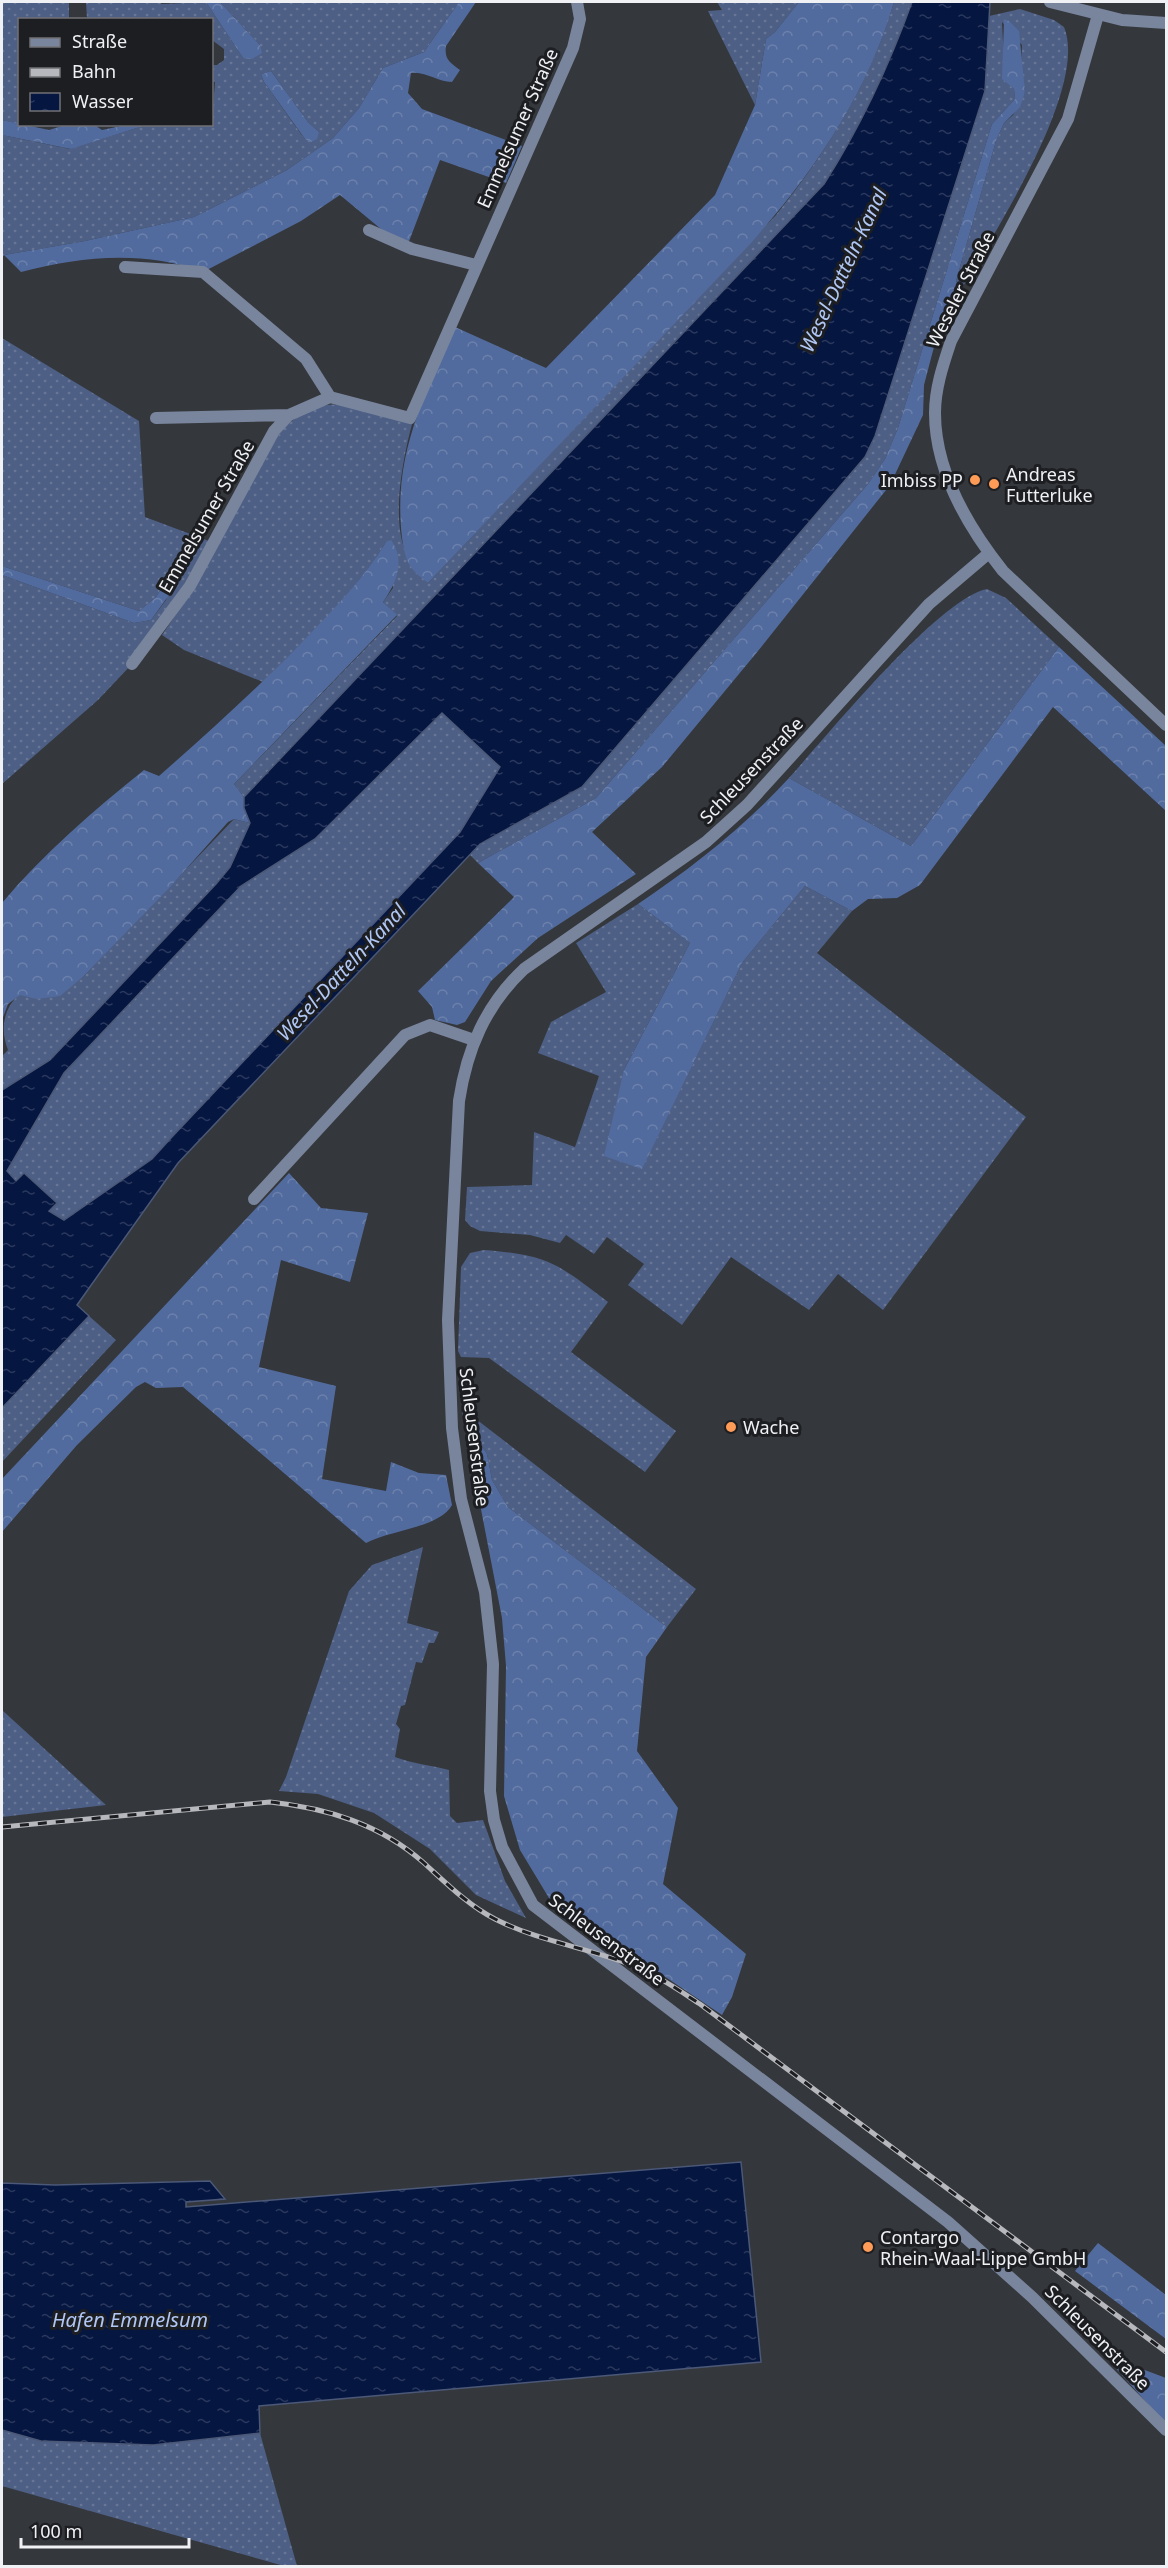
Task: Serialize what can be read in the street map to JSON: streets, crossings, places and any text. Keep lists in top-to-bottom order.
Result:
{
  "streets": {
    "street": ["Emmelsumer Straße", "Weseler Straße", "Schleusenstraße"]
  },
  "crossings": [
    ["Weseler Straße", "Schleusenstraße"]
  ],
  "water": ["Wesel-Datteln-Kanal", "Hafen Emmelsum"],
  "places": [
    "Imbiss PP",
    "Andreas Futterluke",
    "Wache",
    "Contargo Rhein-Waal-Lippe GmbH"
  ],
  "legend": ["Straße", "Bahn", "Wasser"],
  "scale_bar": "100 m"
}
